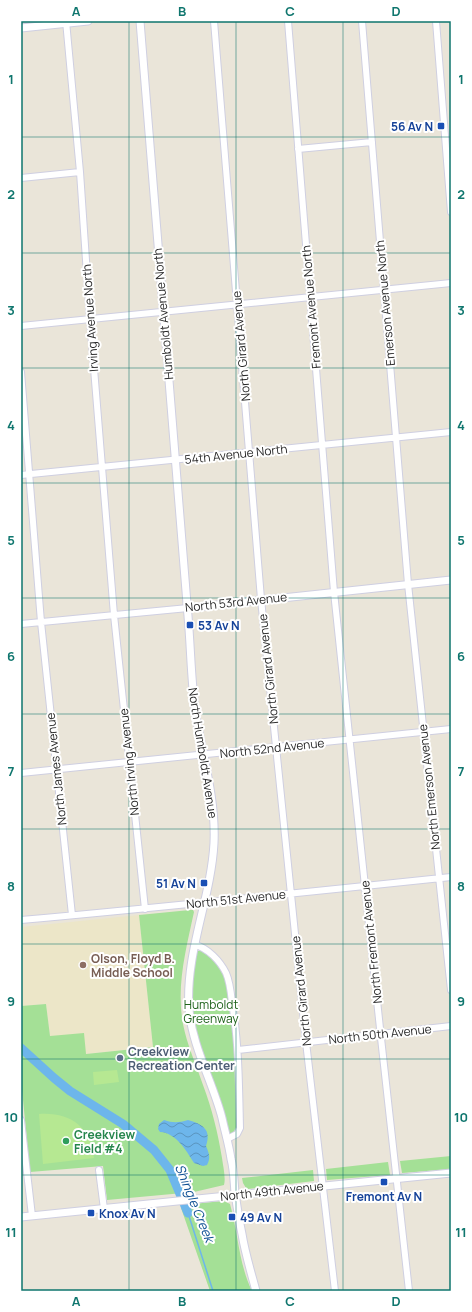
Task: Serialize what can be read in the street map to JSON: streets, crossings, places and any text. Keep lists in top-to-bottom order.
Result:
{
  "streets": {
    "street": [
      "Emerson Avenue North",
      "Fremont Avenue North",
      "Humboldt Avenue North",
      "Irving Avenue North",
      "North Girard Avenue",
      "54th Avenue North",
      "North 53rd Avenue",
      "North 52nd Avenue",
      "North Humboldt Avenue",
      "North Irving Avenue",
      "North James Avenue",
      "North Emerson Avenue",
      "North 51st Avenue",
      "North Fremont Avenue",
      "North 50th Avenue",
      "North 49th Avenue"
    ]
  },
  "crossings": [
    ["Emerson Avenue North", "54th Avenue North"],
    ["Emerson Avenue North", "North 53rd Avenue"],
    ["Emerson Avenue North", "North Emerson Avenue"],
    ["Fremont Avenue North", "54th Avenue North"],
    ["Fremont Avenue North", "North 53rd Avenue"],
    ["Fremont Avenue North", "North Fremont Avenue"],
    ["Humboldt Avenue North", "54th Avenue North"],
    ["Humboldt Avenue North", "North 53rd Avenue"],
    ["Humboldt Avenue North", "North Humboldt Avenue"],
    ["Irving Avenue North", "54th Avenue North"],
    ["Irving Avenue North", "North 53rd Avenue"],
    ["Irving Avenue North", "North Irving Avenue"],
    ["North Girard Avenue", "54th Avenue North"],
    ["North Girard Avenue", "North 53rd Avenue"],
    ["North Girard Avenue", "North 52nd Avenue"],
    ["North Girard Avenue", "North 51st Avenue"],
    ["North Girard Avenue", "North 50th Avenue"],
    ["North Girard Avenue", "North 49th Avenue"],
    ["54th Avenue North", "North James Avenue"],
    ["North 53rd Avenue", "North Humboldt Avenue"],
    ["North 53rd Avenue", "North Irving Avenue"],
    ["North 53rd Avenue", "North James Avenue"],
    ["North 53rd Avenue", "North Emerson Avenue"],
    ["North 53rd Avenue", "North Fremont Avenue"],
    ["North 52nd Avenue", "North Humboldt Avenue"],
    ["North 52nd Avenue", "North Irving Avenue"],
    ["North 52nd Avenue", "North James Avenue"],
    ["North 52nd Avenue", "North Emerson Avenue"],
    ["North 52nd Avenue", "North Fremont Avenue"],
    ["North Humboldt Avenue", "North 51st Avenue"],
    ["North Humboldt Avenue", "North 49th Avenue"],
    ["North Irving Avenue", "North 51st Avenue"],
    ["North James Avenue", "North 51st Avenue"],
    ["North Emerson Avenue", "North 51st Avenue"],
    ["North 51st Avenue", "North Fremont Avenue"],
    ["North Fremont Avenue", "North 50th Avenue"],
    ["North Fremont Avenue", "North 49th Avenue"]
  ],
  "water": ["Shingle Creek"],
  "parks": ["Humboldt Greenway"],
  "places": {
    "transit": [
      "56 Av N",
      "53 Av N",
      "51 Av N",
      "Fremont Av N",
      "Knox Av N",
      "49 Av N"
    ],
    "other": ["Olson, Floyd B. Middle School", "Creekview Recreation Center", "Creekview Field #4"]
  },
  "grid": {
    "columns": [
      "A",
      "B",
      "C",
      "D"
    ],
    "rows": [
      "1",
      "2",
      "3",
      "4",
      "5",
      "6",
      "7",
      "8",
      "9",
      "10",
      "11"
    ]
  }
}
